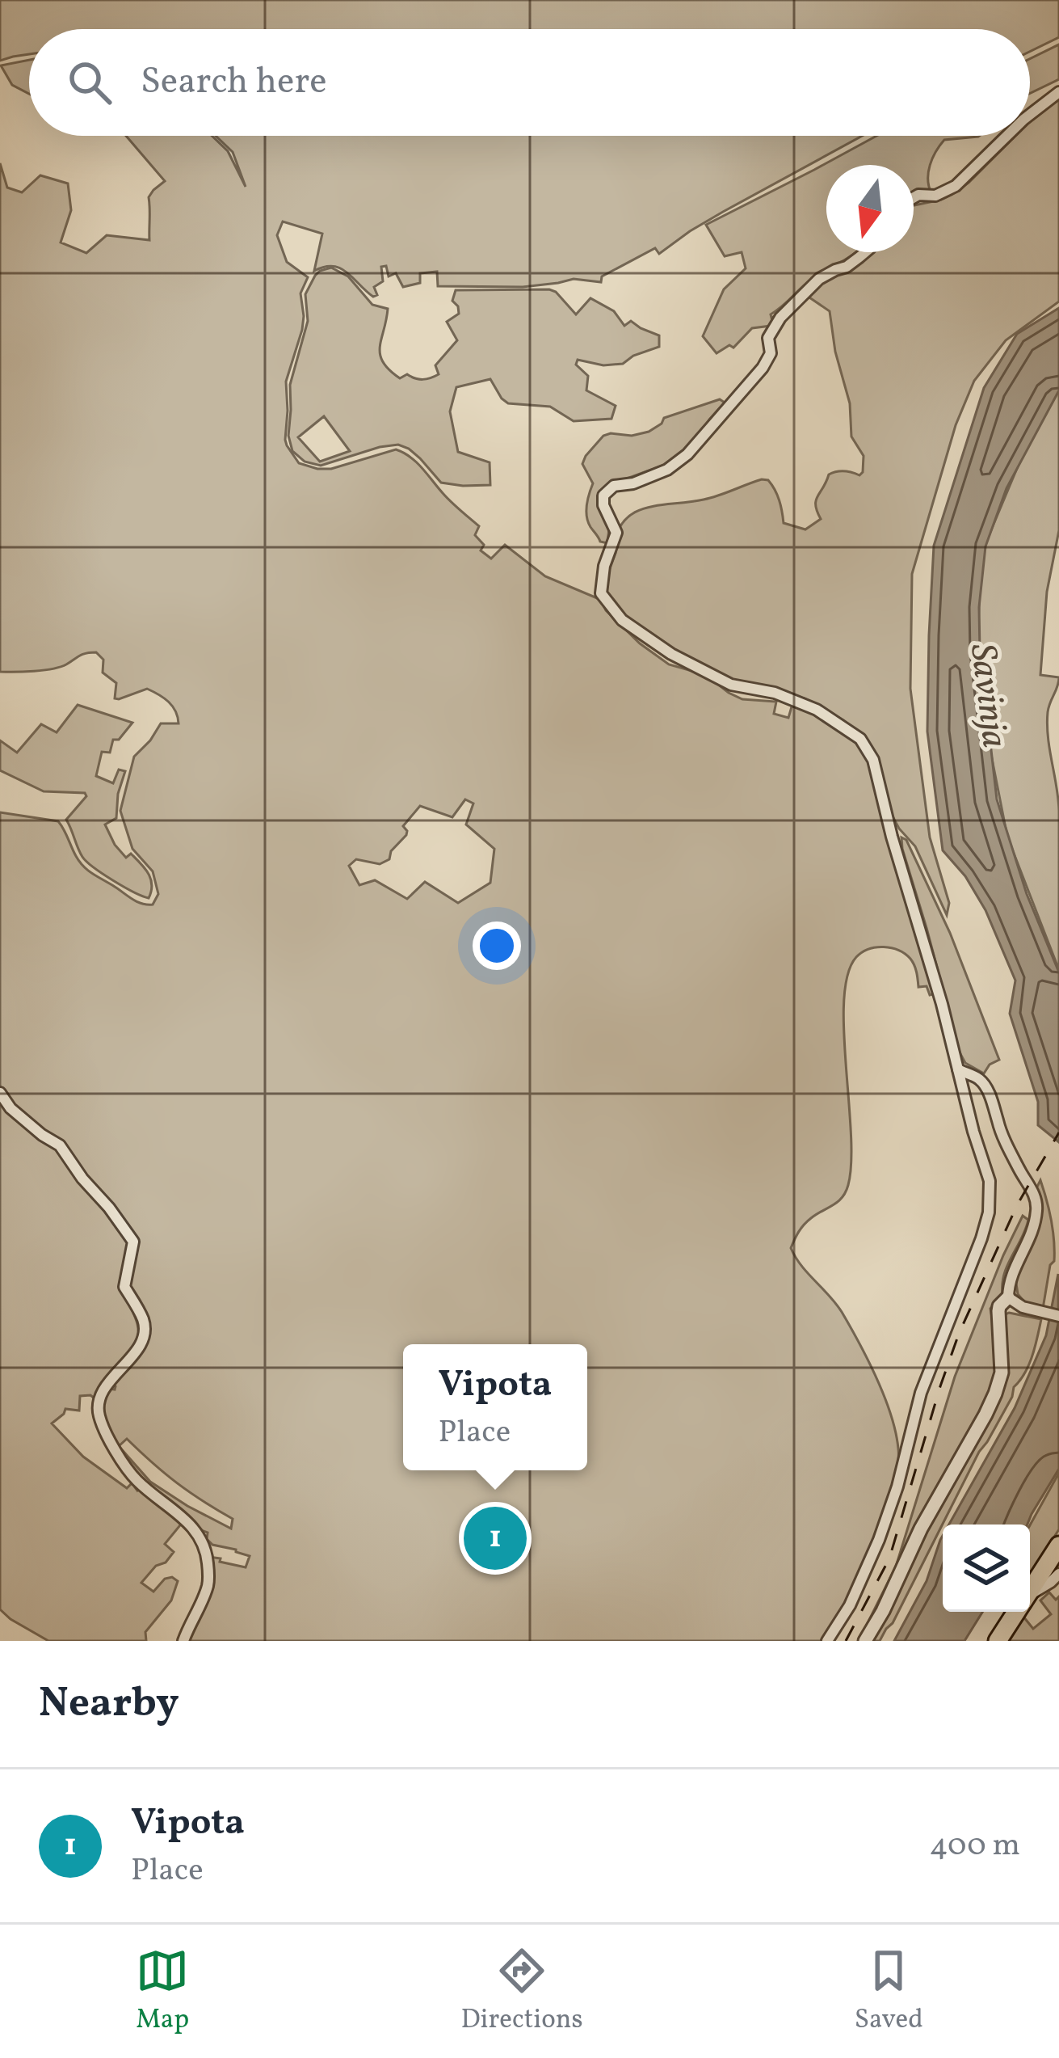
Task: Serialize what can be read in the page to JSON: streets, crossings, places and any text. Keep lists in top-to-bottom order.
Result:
{
  "water": ["Savinja"],
  "north": "bottom",
  "page": {
    "search": "Search here",
    "popup": ["Vipota", "Place"],
    "pins": "1",
    "heading": "Nearby",
    "list": [
      {
        "mark": "1",
        "name": "Vipota",
        "note": "Place",
        "value": "400 m"
      }
    ],
    "nav": ["Map", "Directions", "Saved"]
  }
}
